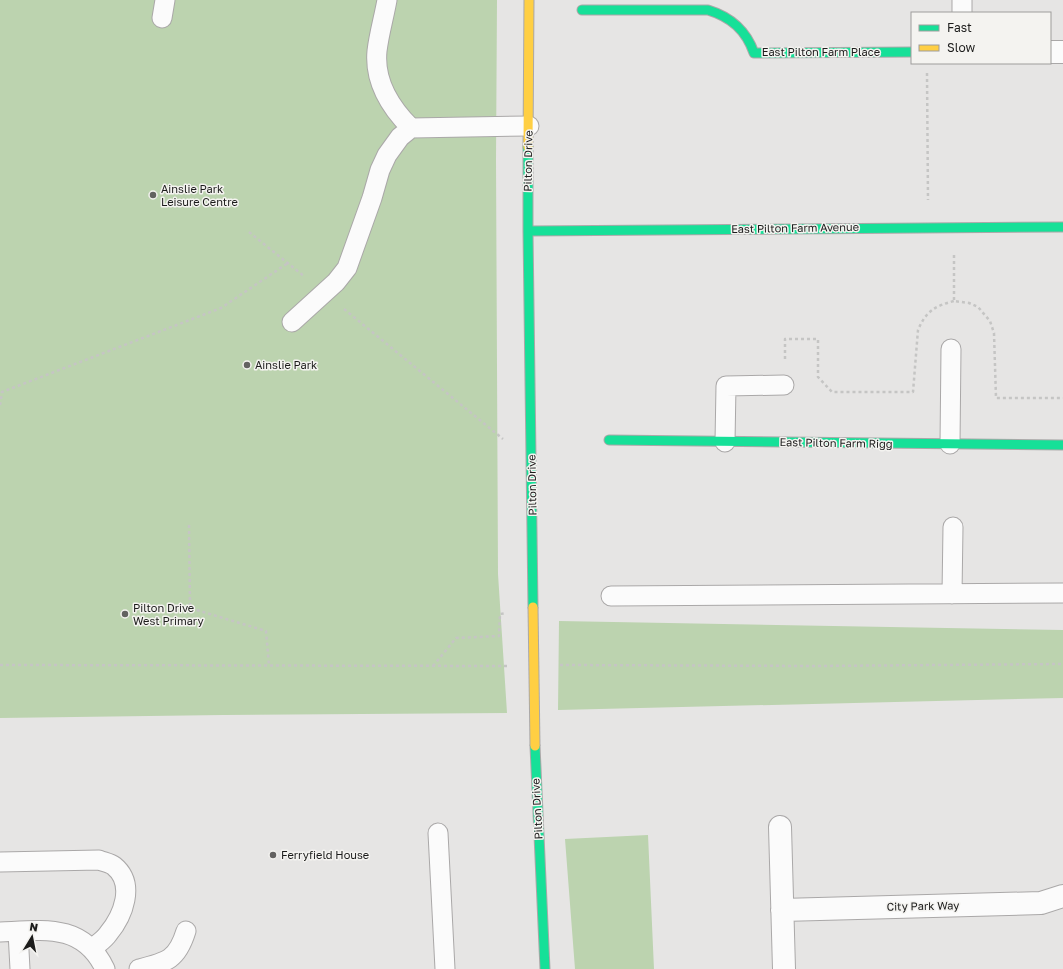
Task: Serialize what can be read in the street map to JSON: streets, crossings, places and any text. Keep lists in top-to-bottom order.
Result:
{
  "streets": {
    "street": [
      "East Pilton Farm Place",
      "Pilton Drive",
      "East Pilton Farm Avenue",
      "East Pilton Farm Rigg",
      "City Park Way"
    ]
  },
  "crossings": [
    ["Pilton Drive", "East Pilton Farm Avenue"]
  ],
  "places": [
    "Ainslie Park Leisure Centre",
    "Ainslie Park",
    "Pilton Drive West Primary",
    "Ferryfield House"
  ],
  "legend": ["Fast", "Slow"],
  "north": "top"
}
